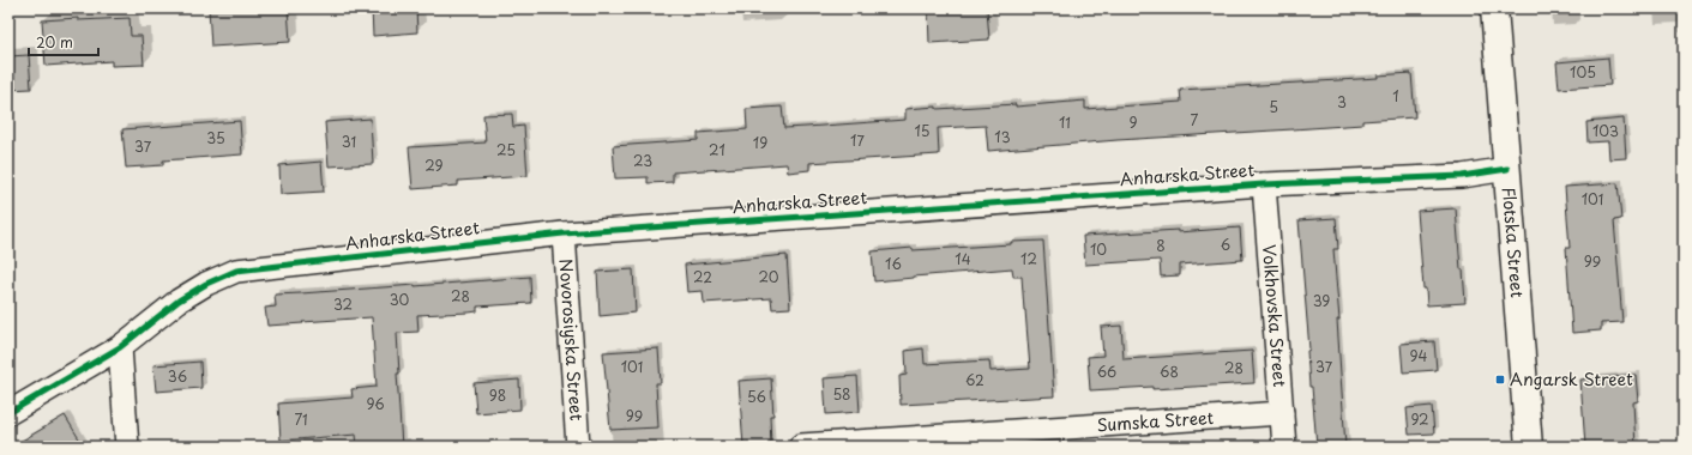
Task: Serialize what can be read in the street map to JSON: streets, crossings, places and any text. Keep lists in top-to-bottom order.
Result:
{
  "streets": {
    "street": [
      "Anharska Street",
      "Flotska Street",
      "Volkhovska Street",
      "Novorosiyska Street",
      "Sumska Street"
    ]
  },
  "crossings": [
    ["Anharska Street", "Flotska Street"],
    ["Anharska Street", "Volkhovska Street"],
    ["Anharska Street", "Novorosiyska Street"],
    ["Volkhovska Street", "Sumska Street"]
  ],
  "places": {
    "transit": ["Angarsk Street"]
  },
  "house_numbers": [
    "105",
    "1",
    "3",
    "5",
    "7",
    "11",
    "9",
    "15",
    "103",
    "13",
    "35",
    "17",
    "31",
    "19",
    "37",
    "25",
    "21",
    "23",
    "29",
    "101",
    "6",
    "8",
    "10",
    "14",
    "12",
    "99",
    "16",
    "22",
    "20",
    "28",
    "30",
    "39",
    "32",
    "94",
    "101",
    "37",
    "28",
    "66",
    "68",
    "36",
    "62",
    "58",
    "98",
    "56",
    "96",
    "99",
    "71",
    "92"
  ],
  "scale_bar": "20 m"
}
